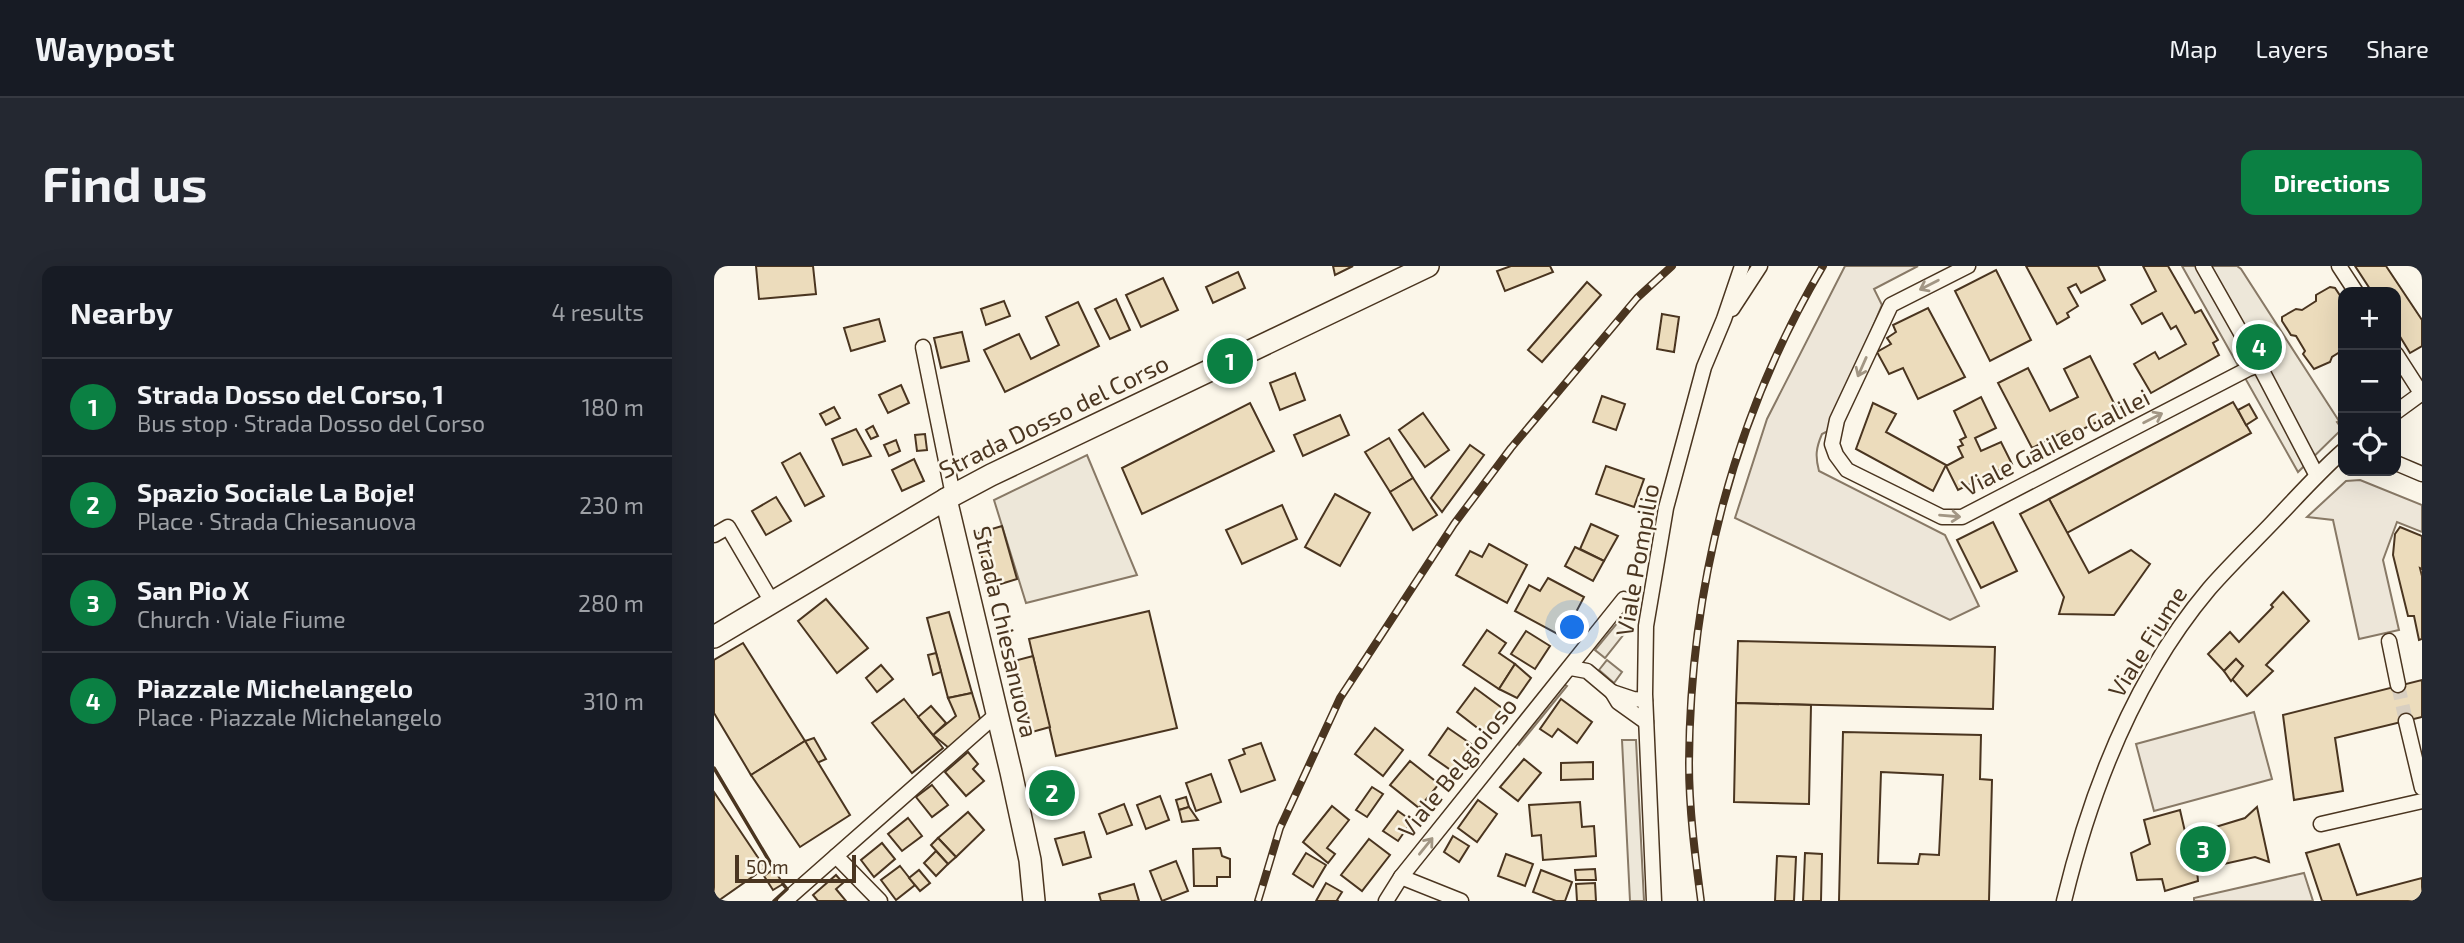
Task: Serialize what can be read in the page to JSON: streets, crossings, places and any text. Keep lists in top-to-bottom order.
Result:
{
  "streets": {
    "main road": ["Strada Dosso del Corso", "Strada Chiesanuova"],
    "street": [
      "Viale Galileo Galilei",
      "Viale Pompilio",
      "Viale Fiume",
      "Viale Belgioioso"
    ]
  },
  "crossings": [
    ["Strada Dosso del Corso", "Strada Chiesanuova"]
  ],
  "one_way": ["Viale Belgioioso"],
  "scale_bar": "50 m",
  "page": {
    "header": "Waypost",
    "nav": ["Map", "Layers", "Share"],
    "buttons": "Directions",
    "title": "Find us",
    "heading": ["Nearby", "4 results"],
    "map_buttons": ["+", "−"],
    "pins": [
      "4",
      "1",
      "2",
      "3"
    ],
    "list": [
      {
        "mark": "1",
        "name": "Strada Dosso del Corso, 1",
        "note": "Bus stop · Strada Dosso del Corso",
        "value": "180 m"
      },
      {
        "mark": "2",
        "name": "Spazio Sociale La Boje!",
        "note": "Place · Strada Chiesanuova",
        "value": "230 m"
      },
      {
        "mark": "3",
        "name": "San Pio X",
        "note": "Church · Viale Fiume",
        "value": "280 m"
      },
      {
        "mark": "4",
        "name": "Piazzale Michelangelo",
        "note": "Place · Piazzale Michelangelo",
        "value": "310 m"
      }
    ],
    "scale": "50 m"
  }
}
